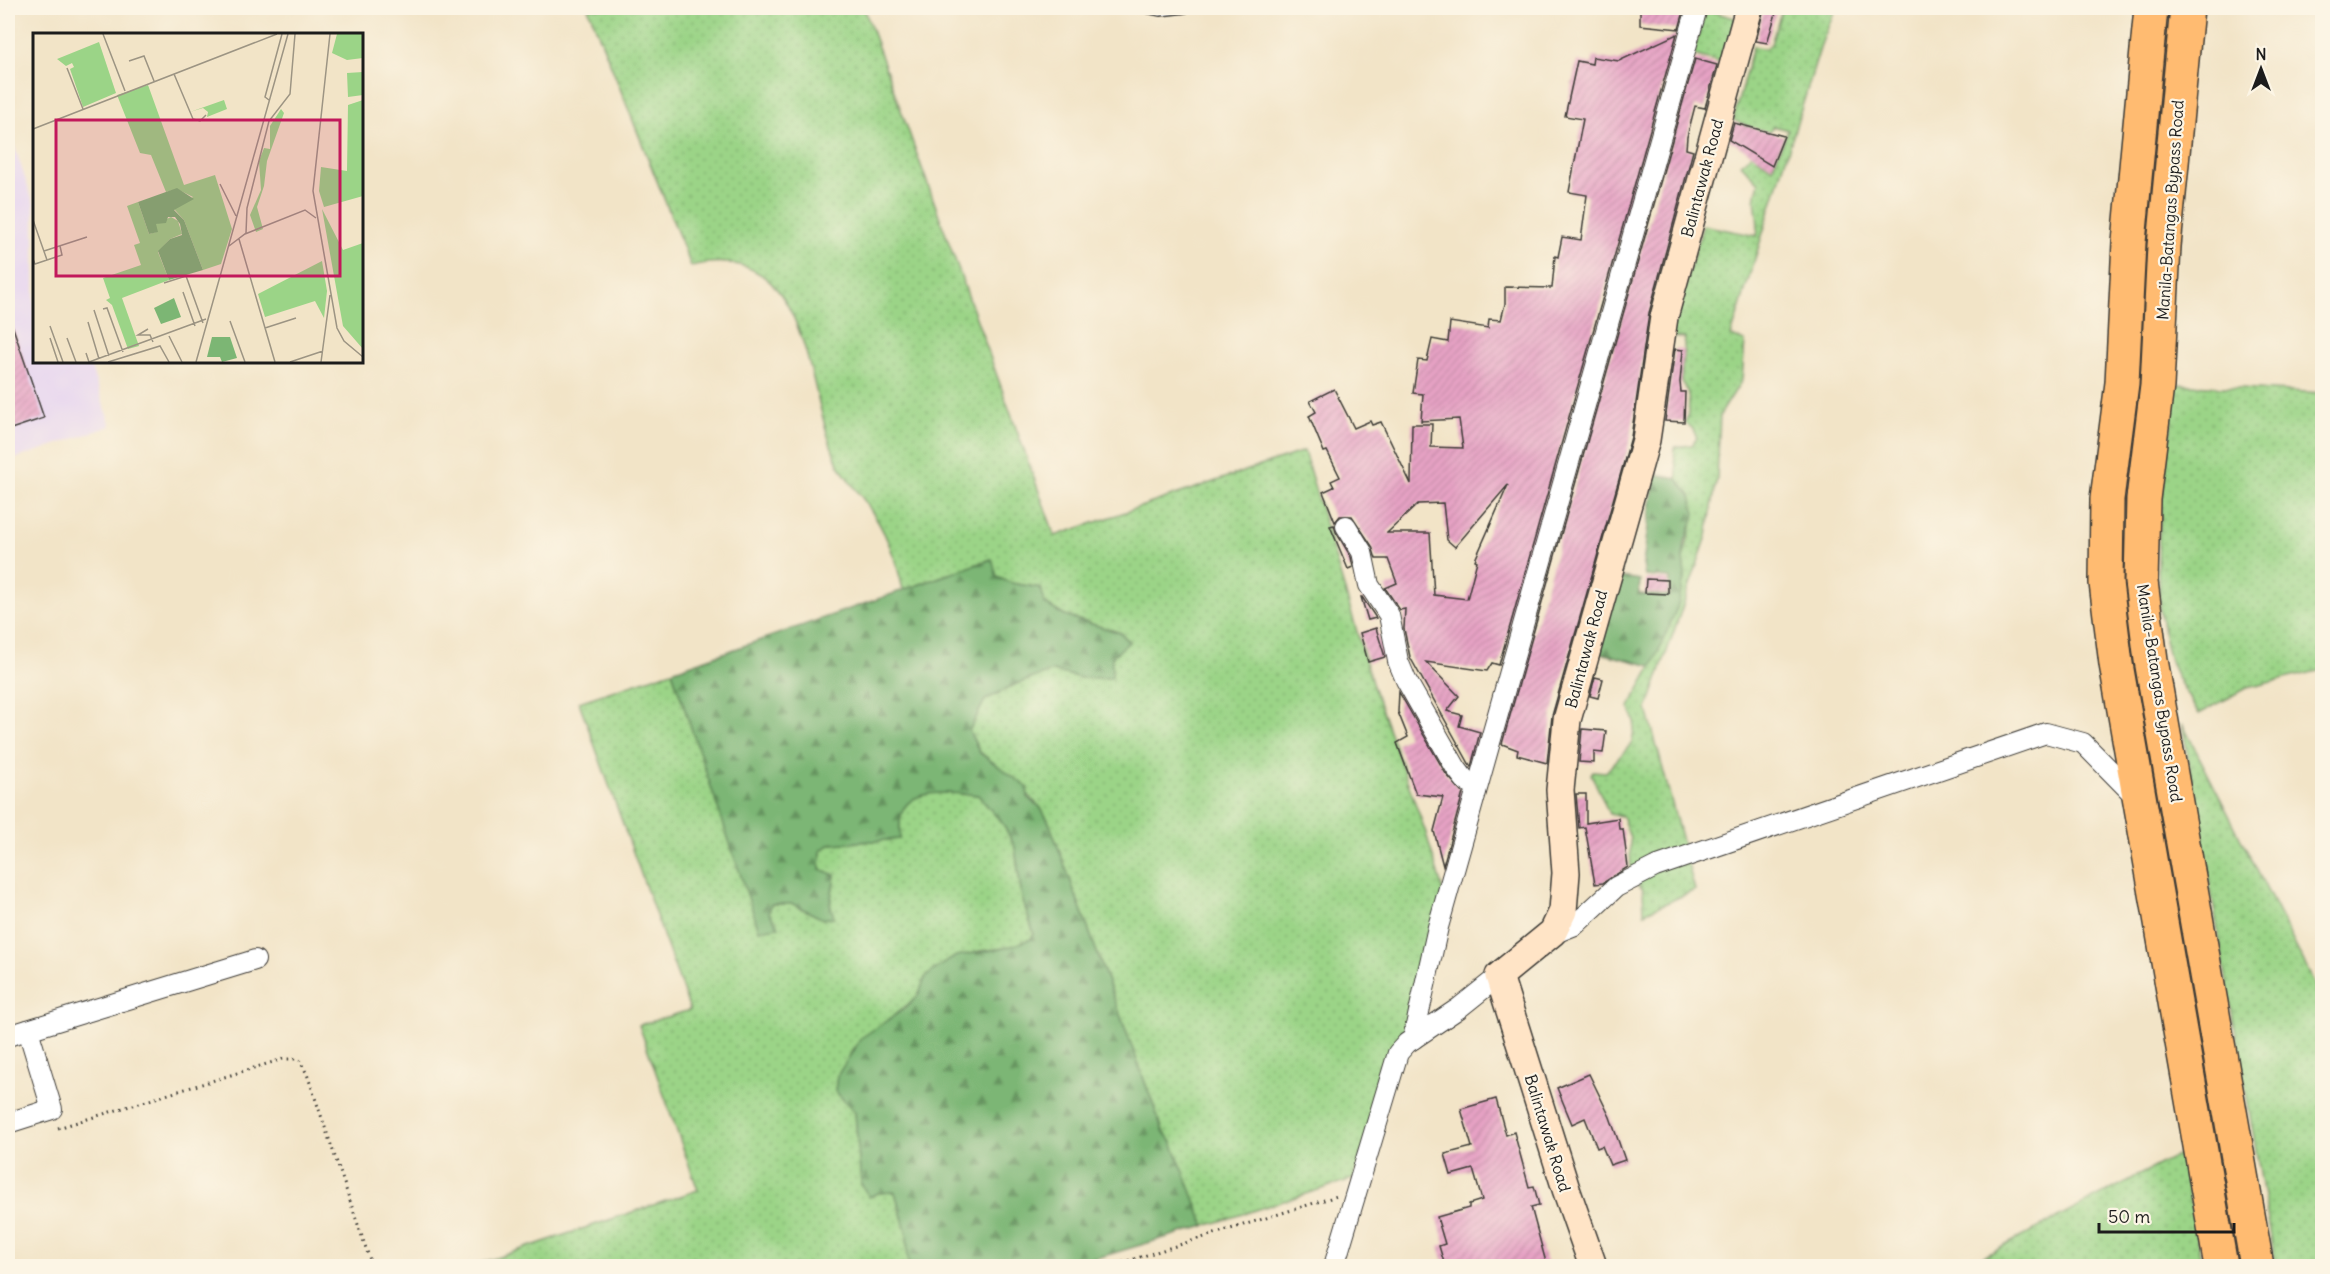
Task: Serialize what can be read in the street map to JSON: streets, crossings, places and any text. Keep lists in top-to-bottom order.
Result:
{
  "streets": {
    "highway": ["Manila-Batangas Bypass Road"],
    "street": ["Balintawak Road"]
  },
  "scale_bar": "50 m",
  "north": "top"
}
